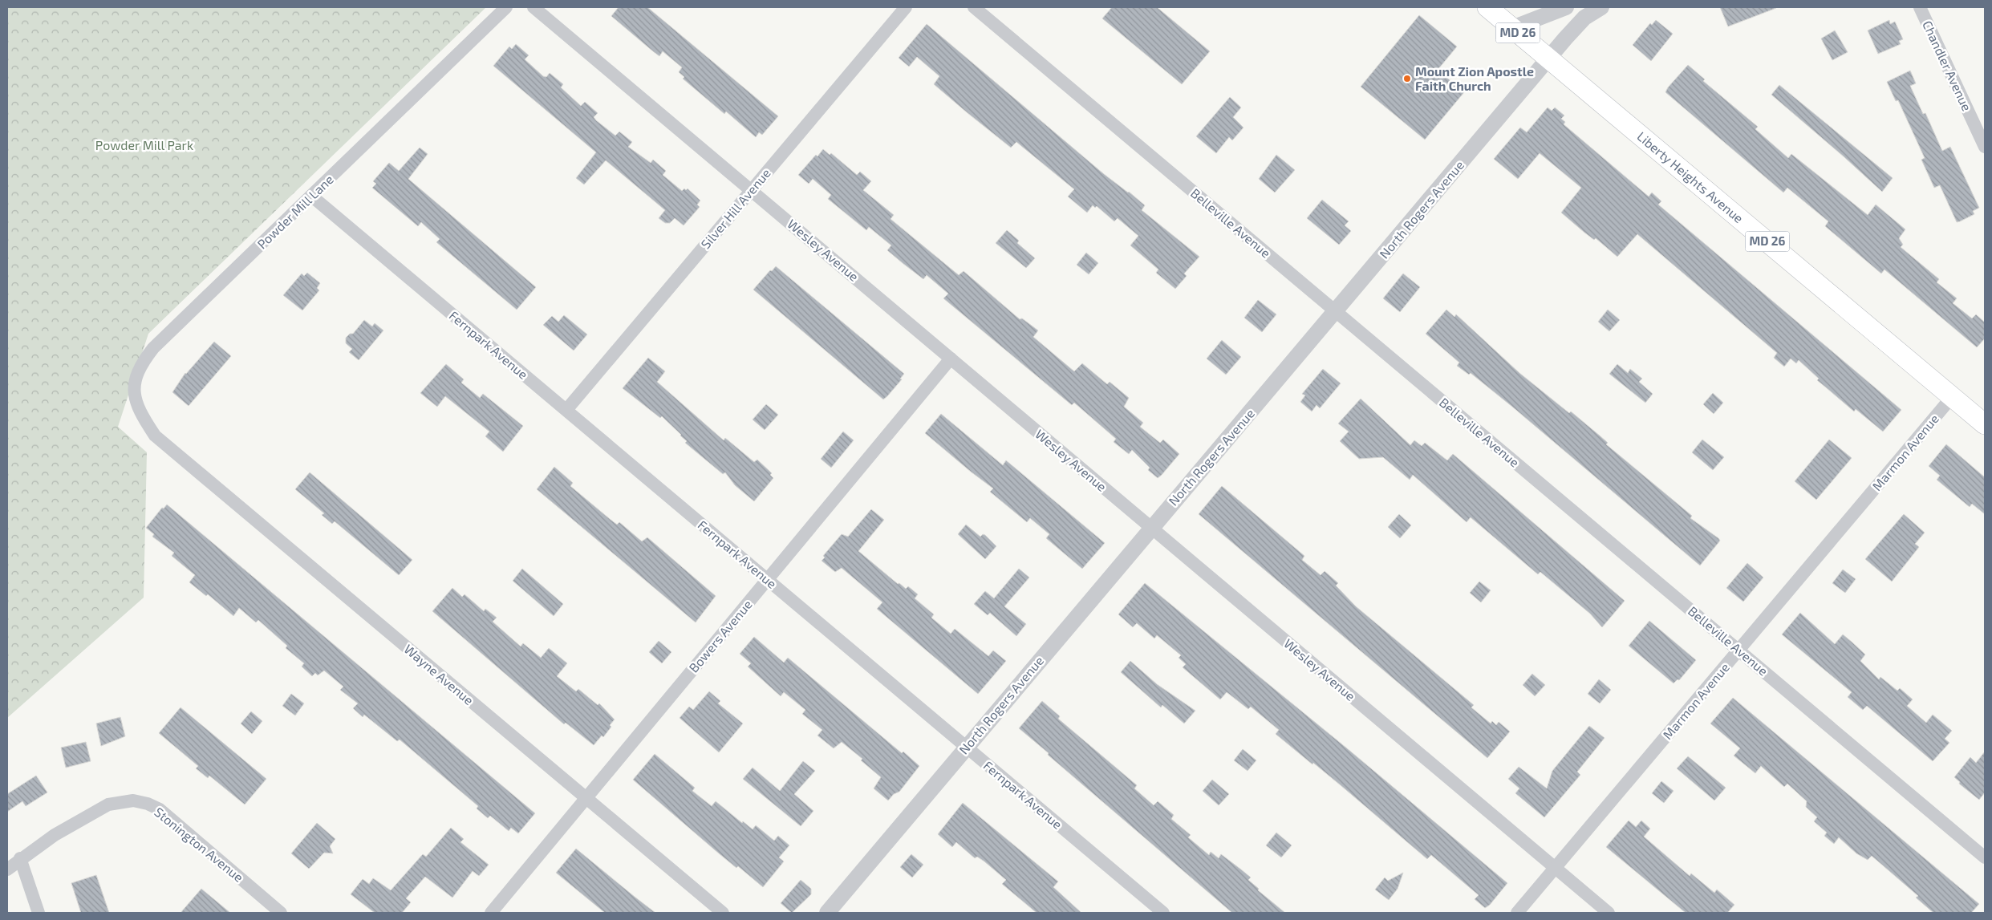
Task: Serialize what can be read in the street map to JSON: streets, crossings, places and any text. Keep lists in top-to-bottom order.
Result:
{
  "streets": {
    "main road": ["MD 26", "Liberty Heights Avenue"],
    "street": [
      "Chandler Avenue",
      "Silver Hill Avenue",
      "North Rogers Avenue",
      "Powder Mill Lane",
      "Belleville Avenue",
      "Wesley Avenue",
      "Fernpark Avenue",
      "Marmon Avenue",
      "Bowers Avenue",
      "Wayne Avenue",
      "Stonington Avenue"
    ]
  },
  "crossings": [
    ["Liberty Heights Avenue", "North Rogers Avenue"],
    ["Liberty Heights Avenue", "Marmon Avenue"],
    ["Silver Hill Avenue", "Wesley Avenue"],
    ["Silver Hill Avenue", "Fernpark Avenue"],
    ["North Rogers Avenue", "Belleville Avenue"],
    ["North Rogers Avenue", "Wesley Avenue"],
    ["North Rogers Avenue", "Fernpark Avenue"],
    ["Powder Mill Lane", "Fernpark Avenue"],
    ["Powder Mill Lane", "Wayne Avenue"],
    ["Belleville Avenue", "Marmon Avenue"],
    ["Wesley Avenue", "Marmon Avenue"],
    ["Wesley Avenue", "Bowers Avenue"],
    ["Fernpark Avenue", "Bowers Avenue"],
    ["Bowers Avenue", "Wayne Avenue"]
  ],
  "parks": ["Powder Mill Park"],
  "places": ["Mount Zion Apostle Faith Church"]
}
